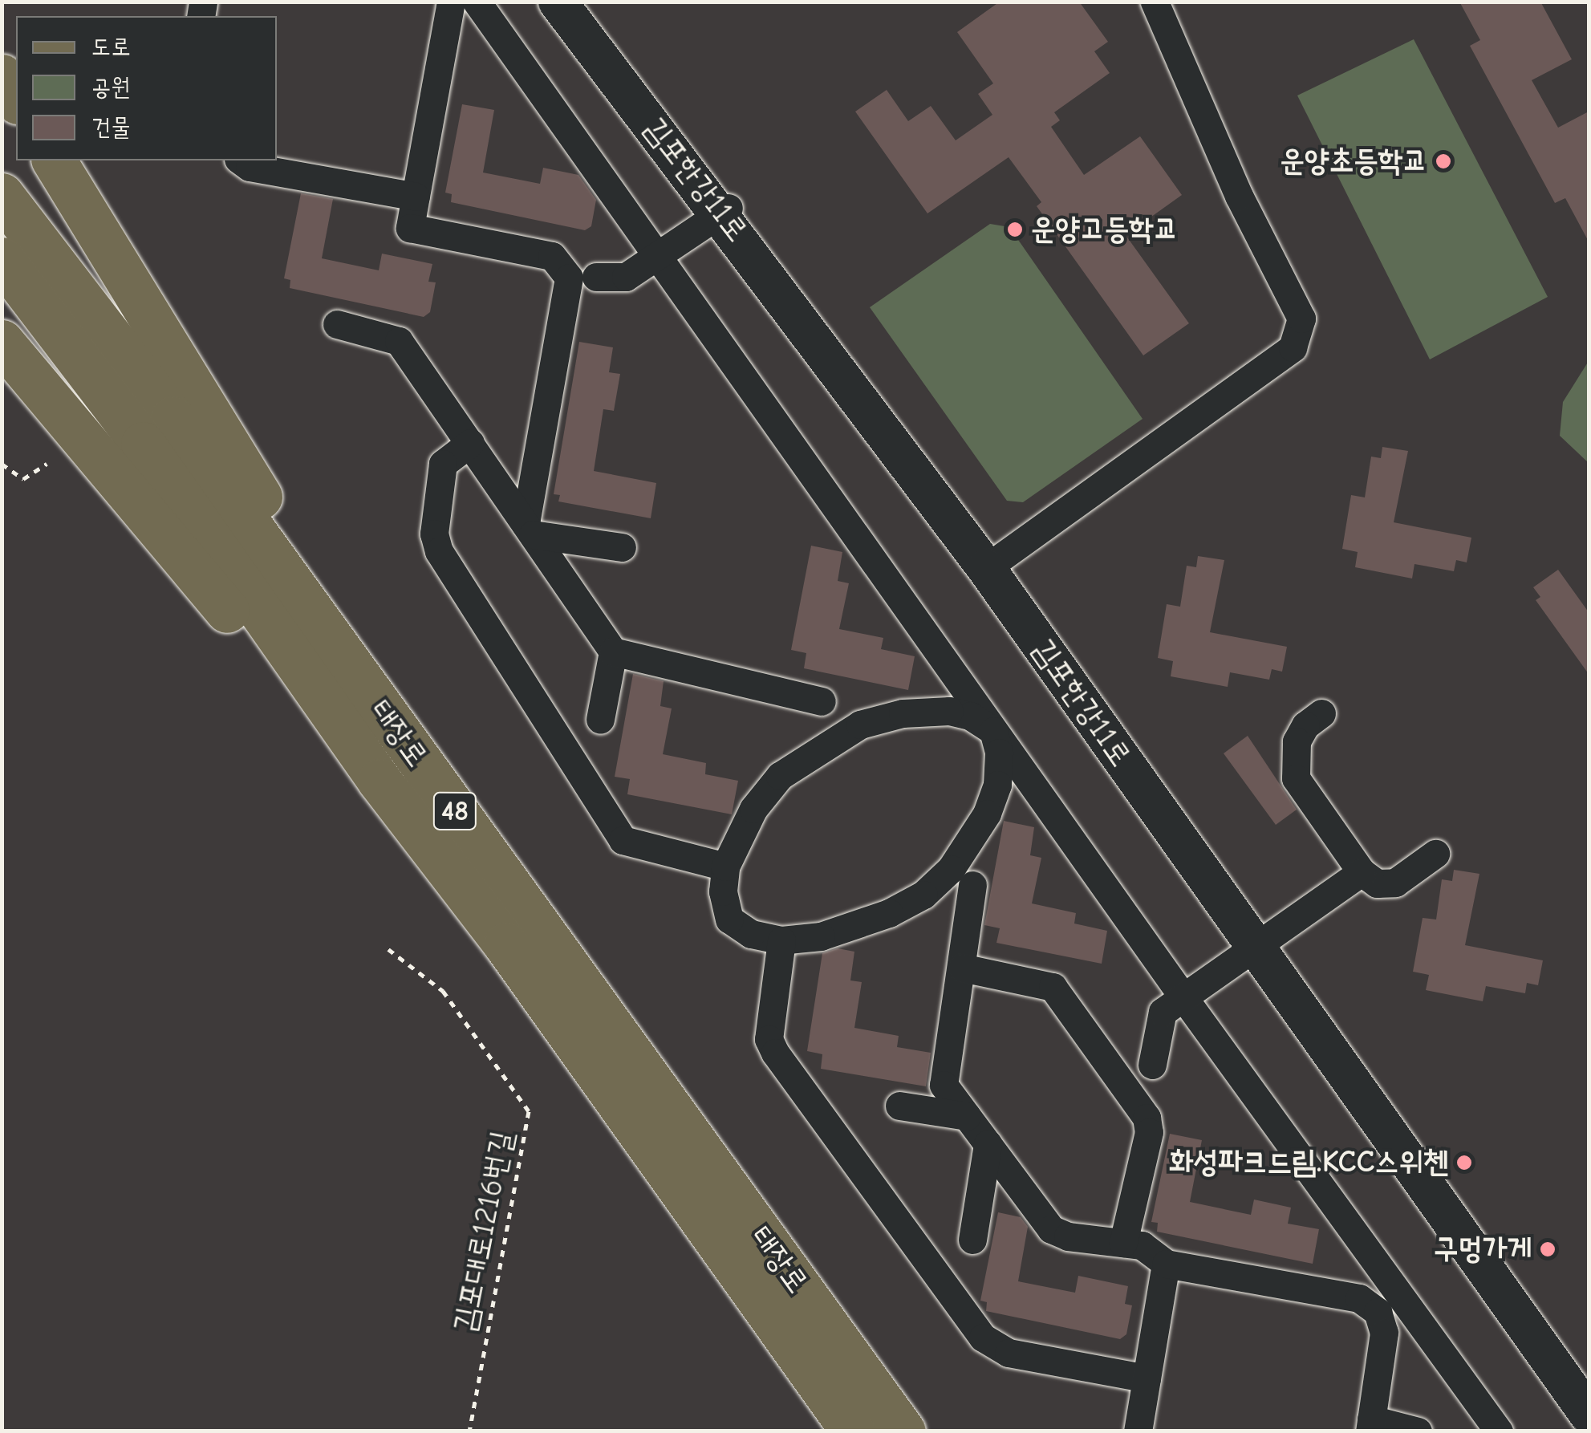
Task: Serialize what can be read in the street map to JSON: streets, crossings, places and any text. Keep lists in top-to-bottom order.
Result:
{
  "streets": {
    "main road": ["태장로", "48"],
    "street": ["김포한강11로"],
    "path": ["김포대로1216번길"]
  },
  "places": [
    "운양초등학교",
    "운양고등학교",
    "화성파크드림.KCC스위첸",
    "구멍가게"
  ],
  "legend": ["도로", "공원", "건물"]
}
